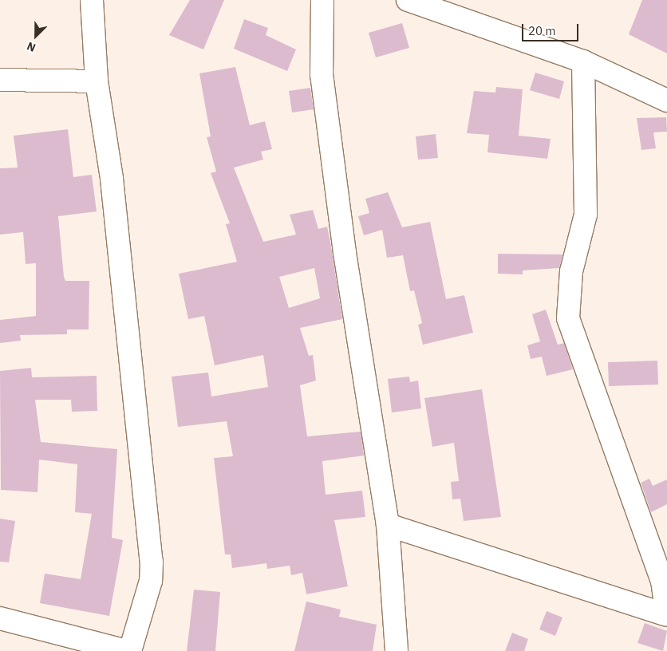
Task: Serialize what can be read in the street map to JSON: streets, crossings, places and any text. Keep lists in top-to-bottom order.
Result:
{
  "scale_bar": "20 m",
  "north": "bottom left"
}
